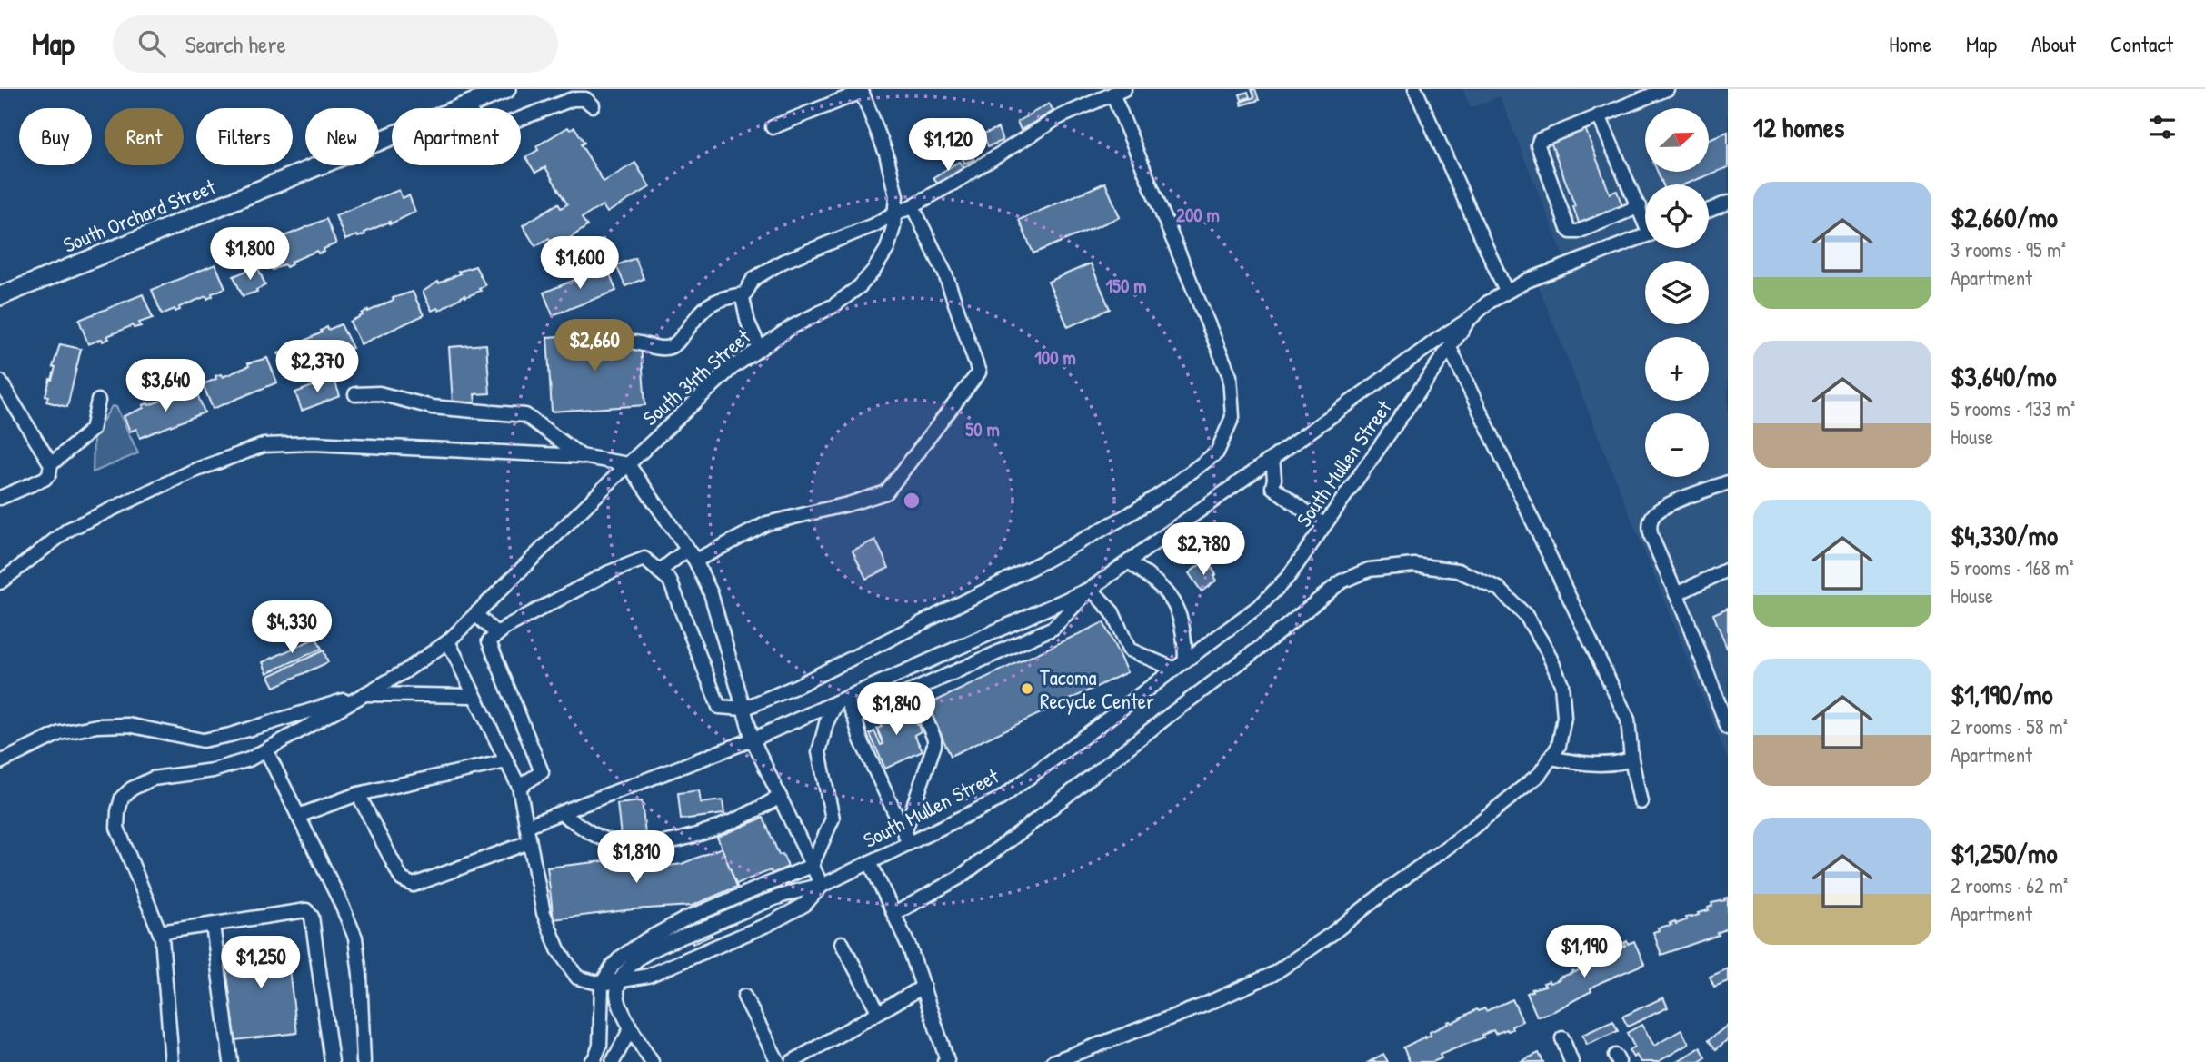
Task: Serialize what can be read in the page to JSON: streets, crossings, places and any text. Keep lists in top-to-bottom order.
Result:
{
  "streets": {
    "main road": ["South Orchard Street"],
    "street": ["South 34th Street", "South Mullen Street"]
  },
  "places": ["Tacoma Recycle Center"],
  "north": "right",
  "page": {
    "header": "Map",
    "search": "Search here",
    "nav": [
      "Home",
      "Map",
      "About",
      "Contact"
    ],
    "heading": "12 homes",
    "map_buttons": ["+", "−"],
    "chip": [
      "Buy",
      "Rent",
      "Filters",
      "New",
      "Apartment"
    ],
    "price": [
      "$1,120",
      "$1,800",
      "$1,600",
      "$2,660",
      "$2,370",
      "$3,640",
      "$2,780",
      "$4,330",
      "$1,840",
      "$1,810",
      "$1,190",
      "$1,250"
    ],
    "list": [
      {
        "name": "$2,660/mo",
        "note": "3 rooms · 95 m² · Apartment"
      },
      {
        "name": "$3,640/mo",
        "note": "5 rooms · 133 m² · House"
      },
      {
        "name": "$4,330/mo",
        "note": "5 rooms · 168 m² · House"
      },
      {
        "name": "$1,190/mo",
        "note": "2 rooms · 58 m² · Apartment"
      },
      {
        "name": "$1,250/mo",
        "note": "2 rooms · 62 m² · Apartment"
      }
    ]
  },
  "rings": [
    "200 m",
    "150 m",
    "100 m",
    "50 m"
  ]
}
